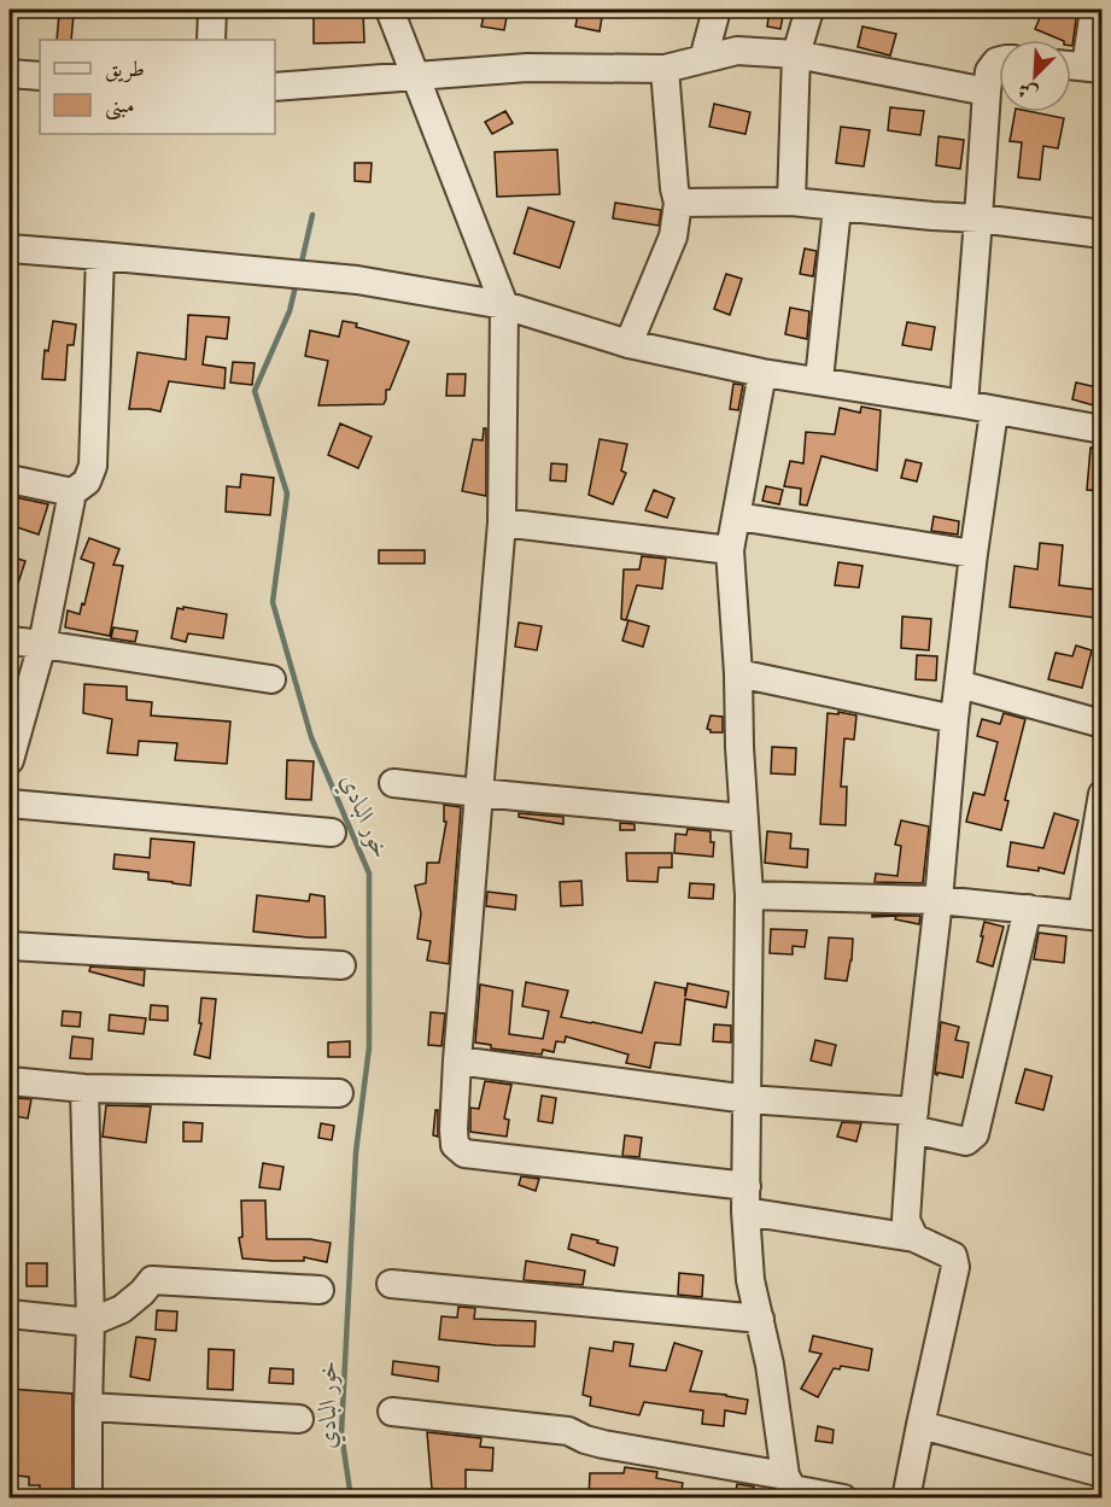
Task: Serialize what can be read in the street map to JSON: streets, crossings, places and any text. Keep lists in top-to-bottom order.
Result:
{
  "water": ["خور البادي"],
  "legend": ["طريق", "مبنى"],
  "north": "bottom left"
}
